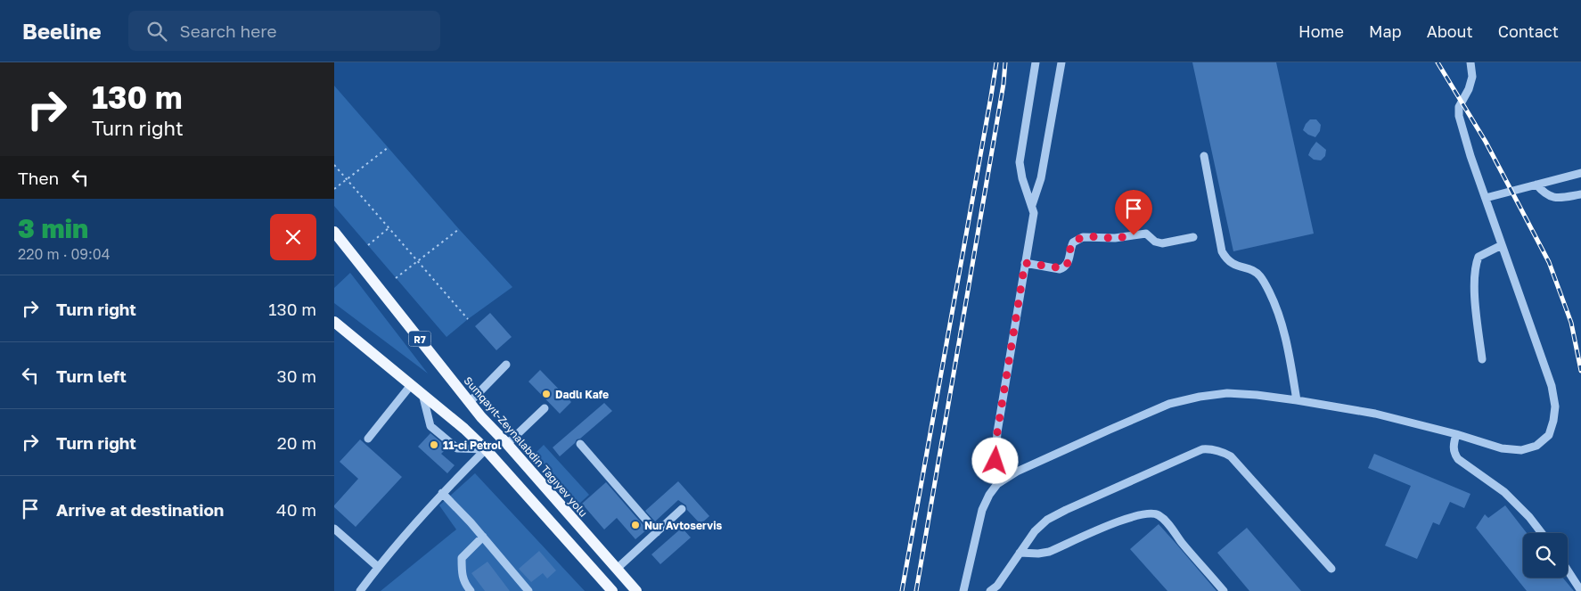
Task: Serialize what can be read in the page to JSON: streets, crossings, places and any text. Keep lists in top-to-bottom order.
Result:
{
  "streets": {
    "main road": ["R7", "Sumqayıt-Zeynalabdin Tağıyev yolu"]
  },
  "places": ["Dadlı Kafe", "11-ci Petrol", "Nur Avtoservis"],
  "page": {
    "header": "Beeline",
    "search": "Search here",
    "nav": [
      "Home",
      "Map",
      "About",
      "Contact"
    ],
    "turn": ["130 m", "Turn right"],
    "then": "Then",
    "heading": ["3 min", "220 m · 09:04"],
    "list": [
      {
        "name": "Turn right",
        "value": "130 m"
      },
      {
        "name": "Turn left",
        "value": "30 m"
      },
      {
        "name": "Turn right",
        "value": "20 m"
      },
      {
        "name": "Arrive at destination",
        "value": "40 m"
      }
    ]
  }
}
